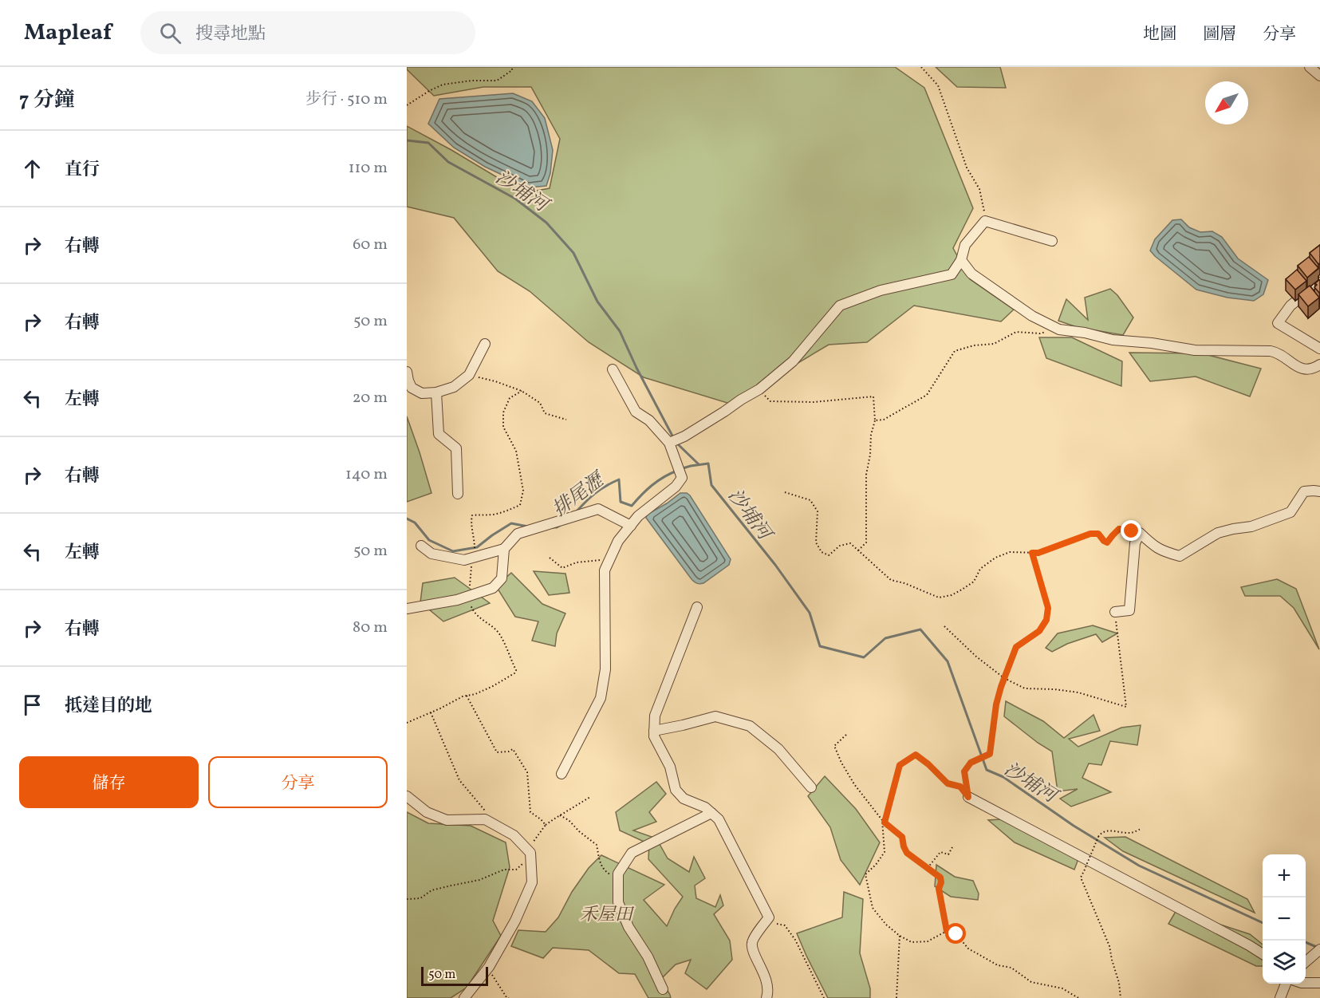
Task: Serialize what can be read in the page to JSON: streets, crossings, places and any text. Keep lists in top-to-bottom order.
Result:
{
  "water": ["沙埔河", "排尾瀝"],
  "parks": ["禾屋田"],
  "scale_bar": "50 m",
  "north": "bottom left",
  "page": {
    "header": "Mapleaf",
    "search": "搜尋地點",
    "nav": ["地圖", "圖層", "分享"],
    "heading": ["7 分鐘", "步行 · 510 m"],
    "list": [
      ["直行", "110 m"],
      ["右轉", "60 m"],
      ["右轉", "50 m"],
      ["左轉", "20 m"],
      ["右轉", "140 m"],
      ["左轉", "50 m"],
      ["右轉", "80 m"],
      "抵達目的地"
    ],
    "buttons": ["儲存", "分享"],
    "map_buttons": ["+", "−"],
    "scale": "50 m"
  }
}
